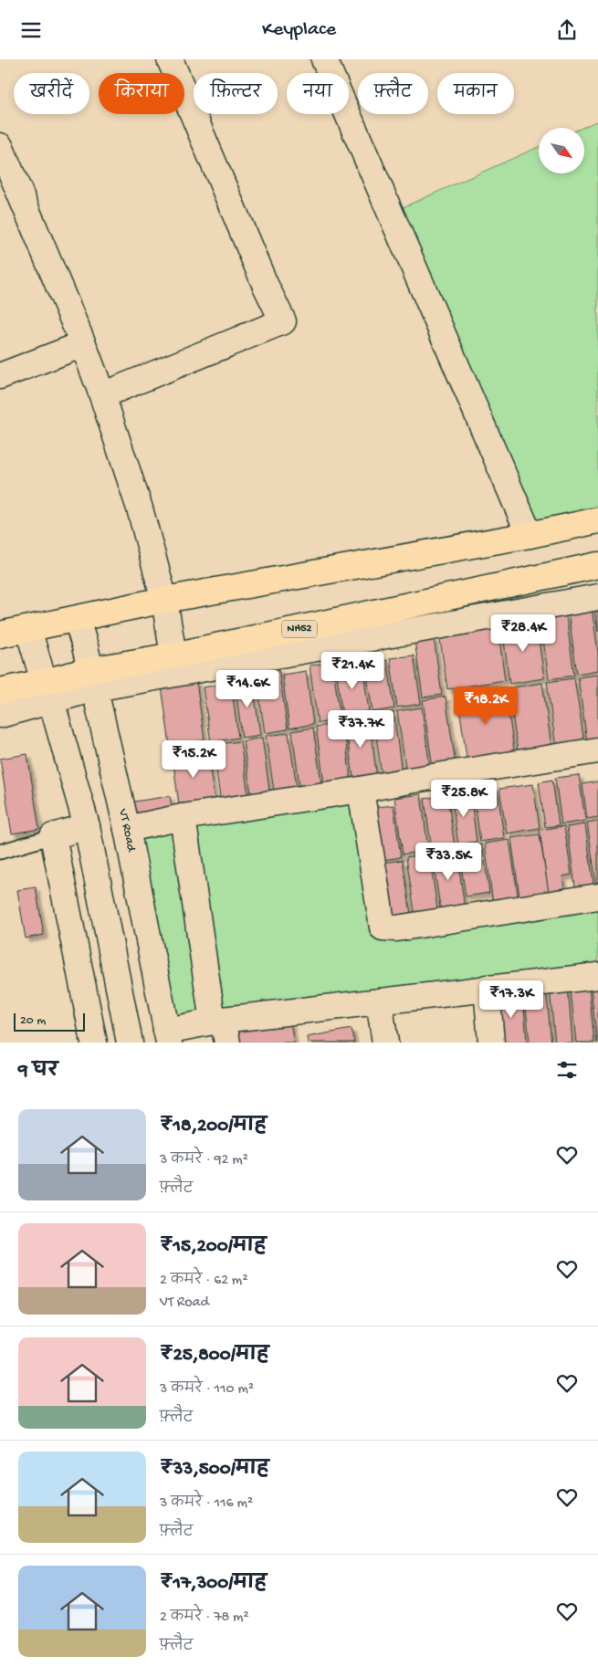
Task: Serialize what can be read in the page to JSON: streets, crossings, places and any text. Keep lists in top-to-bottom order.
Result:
{
  "streets": {
    "highway": ["NH52"],
    "street": ["VT Road"]
  },
  "crossings": [
    ["NH52", "VT Road"]
  ],
  "scale_bar": "20 m",
  "north": "bottom right",
  "page": {
    "header": "Keyplace",
    "chip": [
      "खरीदें",
      "किराया",
      "फ़िल्टर",
      "नया",
      "फ़्लैट",
      "मकान"
    ],
    "price": [
      "₹28.4K",
      "₹21.4K",
      "₹14.6K",
      "₹18.2K",
      "₹37.7K",
      "₹15.2K",
      "₹25.8K",
      "₹33.5K",
      "₹17.3K"
    ],
    "scale": "20 m",
    "heading": "9 घर",
    "list": [
      {
        "name": "₹18,200/माह",
        "note": "3 कमरे · 92 m² · फ़्लैट"
      },
      {
        "name": "₹15,200/माह",
        "note": "2 कमरे · 62 m² · VT Road"
      },
      {
        "name": "₹25,800/माह",
        "note": "3 कमरे · 110 m² · फ़्लैट"
      },
      {
        "name": "₹33,500/माह",
        "note": "3 कमरे · 116 m² · फ़्लैट"
      },
      {
        "name": "₹17,300/माह",
        "note": "2 कमरे · 78 m² · फ़्लैट"
      }
    ]
  }
}
